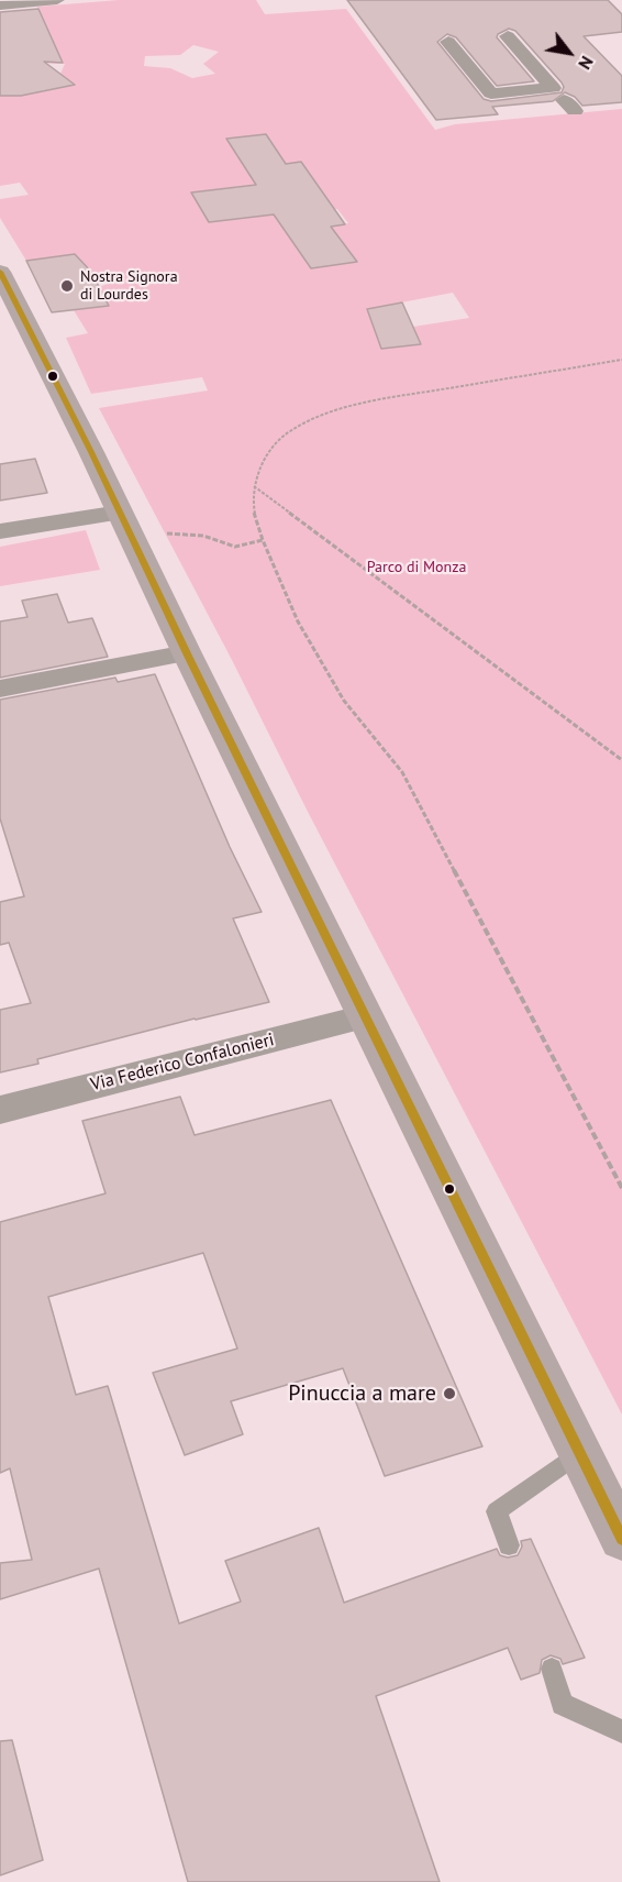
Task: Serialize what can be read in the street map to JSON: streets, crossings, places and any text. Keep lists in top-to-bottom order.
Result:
{
  "streets": {
    "street": ["Via Federico Confalonieri"]
  },
  "parks": ["Parco di Monza"],
  "places": ["Nostra Signora di Lourdes", "Pinuccia a mare"],
  "north": "bottom right"
}
